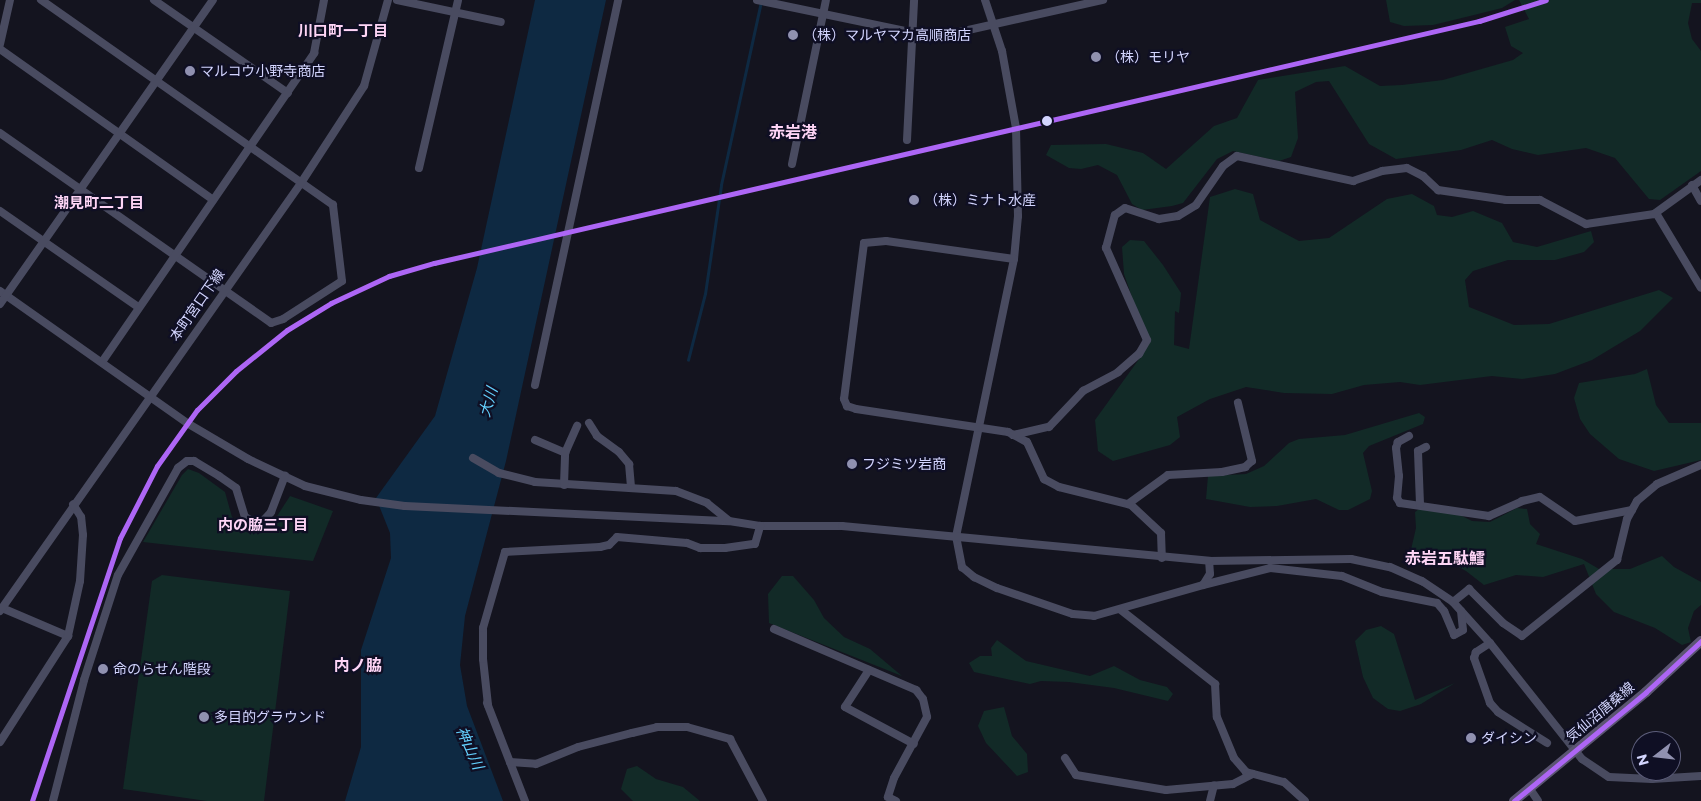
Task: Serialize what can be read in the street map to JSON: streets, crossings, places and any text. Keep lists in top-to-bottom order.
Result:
{
  "streets": {
    "main road": ["気仙沼唐桑線"],
    "street": ["本町宮口下線"]
  },
  "districts": [
    "川口町一丁目",
    "赤岩港",
    "潮見町二丁目",
    "内の脇三丁目",
    "赤岩五駄鱈",
    "内ノ脇"
  ],
  "water": ["大川", "神山川"],
  "places": [
    "（株）マルヤマカ高順商店",
    "（株）モリヤ",
    "マルコウ小野寺商店",
    "（株）ミナト水産",
    "フジミツ岩商",
    "命のらせん階段",
    "多目的グラウンド",
    "ダイシン"
  ],
  "north": "left"
}
